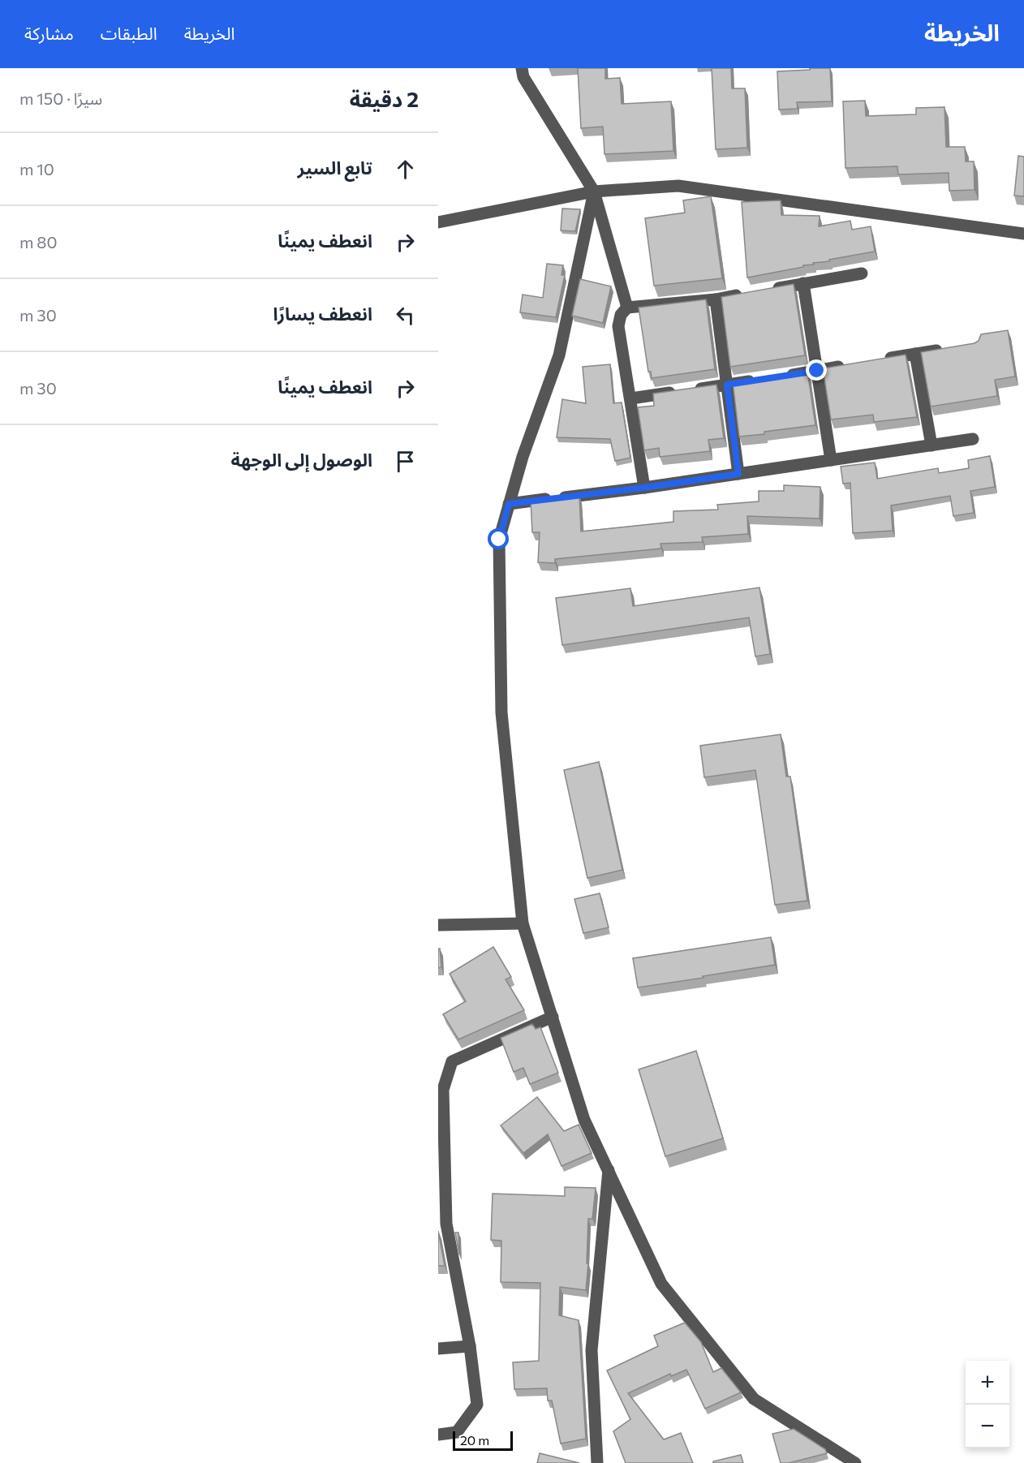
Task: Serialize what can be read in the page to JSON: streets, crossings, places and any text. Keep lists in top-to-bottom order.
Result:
{
  "scale_bar": "20 m",
  "page": {
    "header": "الخريطة",
    "nav": ["الخريطة", "الطبقات", "مشاركة"],
    "heading": ["2 دقيقة", "سيرًا · 150 m"],
    "list": [
      ["تابع السير", "10 m"],
      ["انعطف يمينًا", "80 m"],
      ["انعطف يسارًا", "30 m"],
      ["انعطف يمينًا", "30 m"],
      "الوصول إلى الوجهة"
    ],
    "map_buttons": ["+", "−"],
    "scale": "20 m"
  }
}
